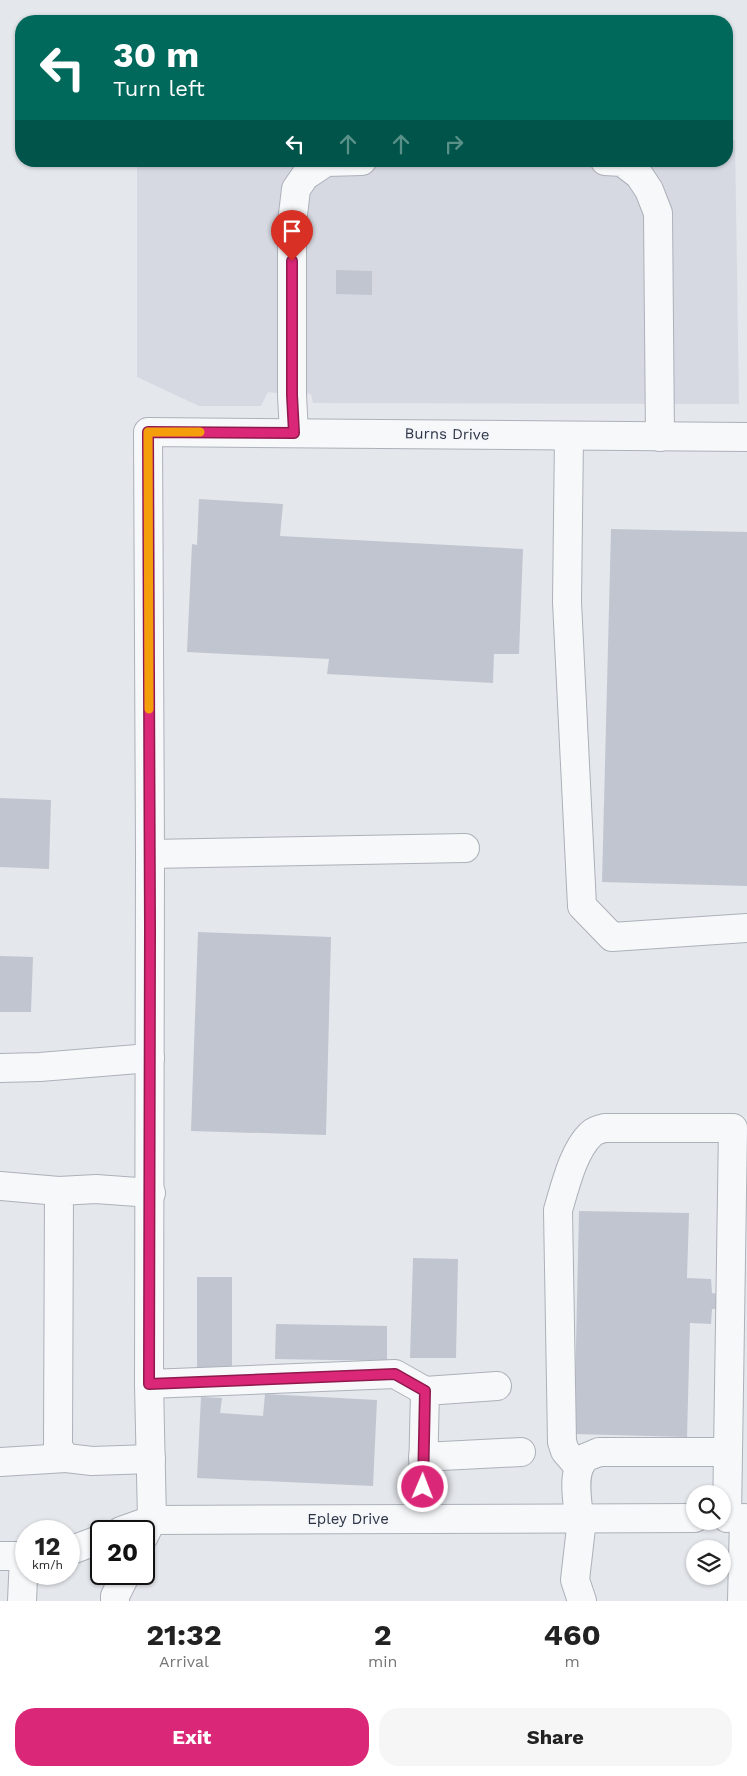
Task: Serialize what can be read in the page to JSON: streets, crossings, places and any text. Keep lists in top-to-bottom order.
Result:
{
  "streets": {
    "street": ["Burns Drive", "Epley Drive"]
  },
  "page": {
    "turn": ["30 m", "Turn left"],
    "speed": "12 km/h",
    "limit": "20",
    "eta": [
      "21:32",
      "Arrival",
      "2",
      "min",
      "460",
      "m"
    ],
    "buttons": ["Exit", "Share"]
  }
}
